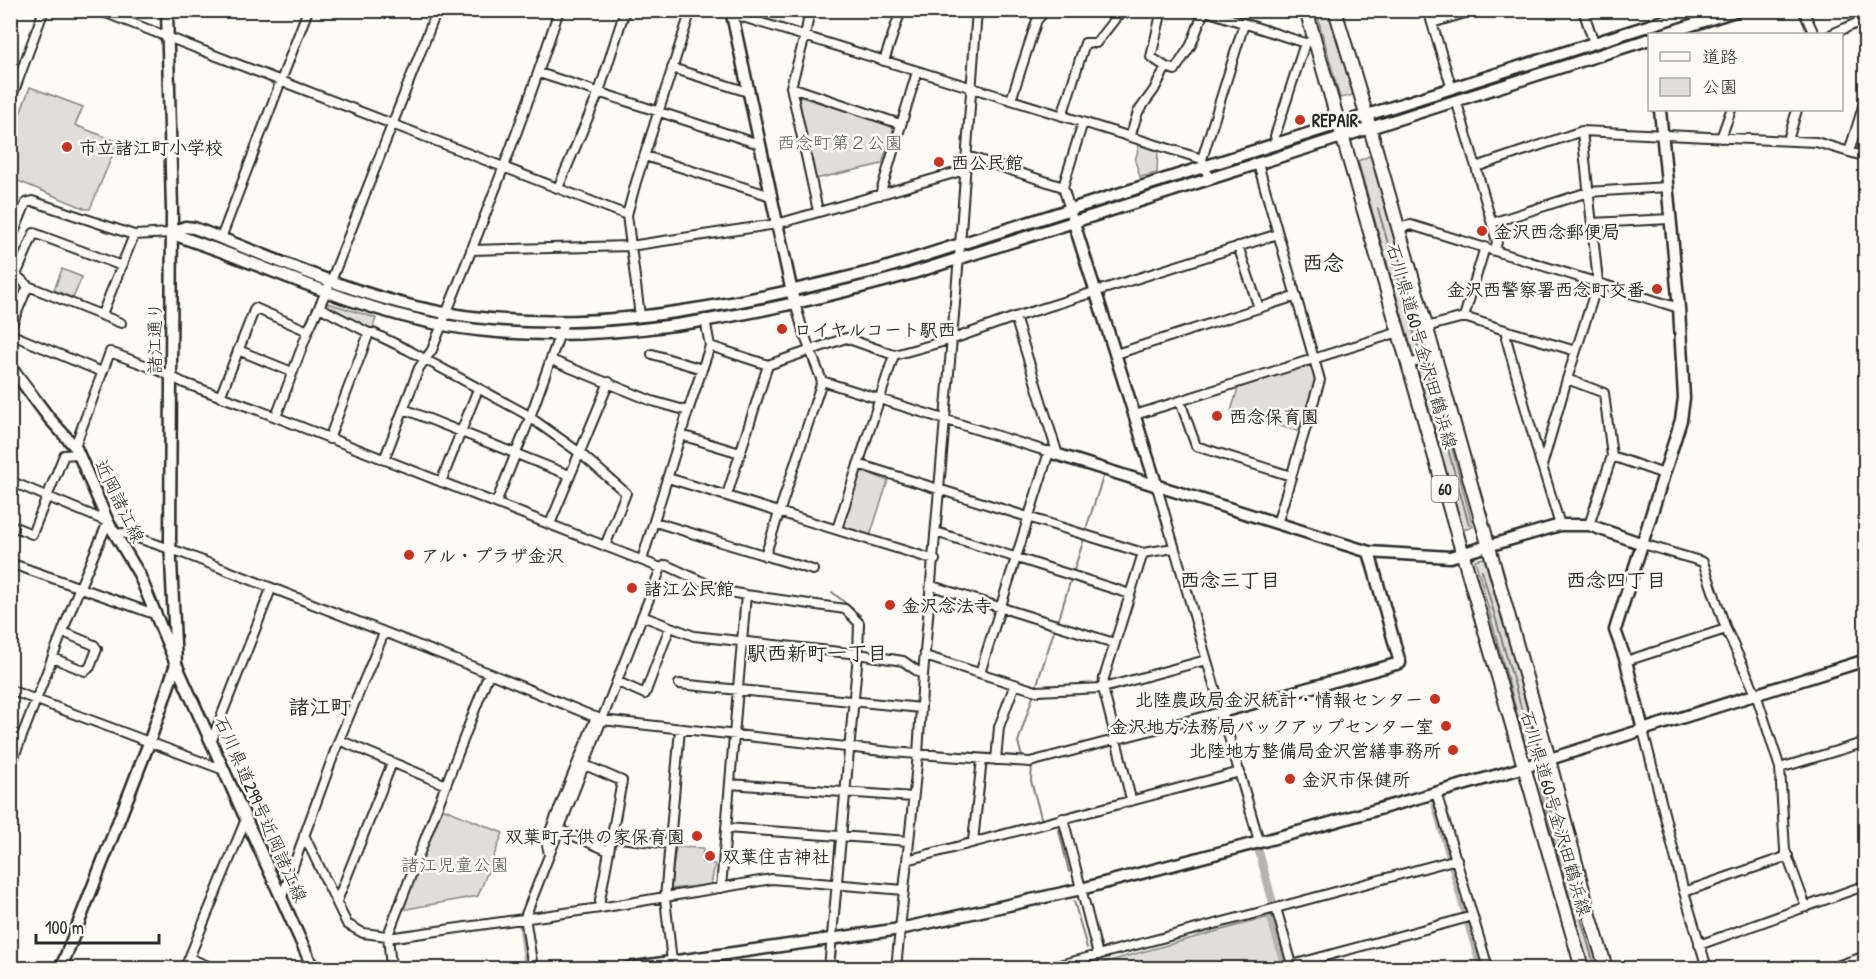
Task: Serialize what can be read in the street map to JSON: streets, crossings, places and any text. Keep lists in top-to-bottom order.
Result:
{
  "streets": {
    "main road": ["石川県道60号金沢田鶴浜線", "60"],
    "street": ["諸江通り", "近岡諸江線", "石川県道299号近岡諸江線"]
  },
  "crossings": [
    ["諸江通り", "近岡諸江線"],
    ["諸江通り", "石川県道299号近岡諸江線"],
    ["近岡諸江線", "石川県道299号近岡諸江線"]
  ],
  "districts": [
    "西念",
    "西念三丁目",
    "西念四丁目",
    "駅西新町一丁目",
    "諸江町"
  ],
  "parks": ["西念町第２公園", "諸江児童公園"],
  "places": [
    "REPAIR",
    "市立諸江町小学校",
    "西公民館",
    "金沢西念郵便局",
    "金沢西警察署西念町交番",
    "ロイヤルコート駅西",
    "西念保育園",
    "アル・プラザ金沢",
    "諸江公民館",
    "金沢念法寺",
    "北陸農政局金沢統計・情報センター",
    "金沢地方法務局バックアップセンター室",
    "北陸地方整備局金沢営繕事務所",
    "金沢市保健所",
    "双葉町子供の家保育園",
    "双葉住吉神社"
  ],
  "legend": ["道路", "公園"],
  "scale_bar": "100 m"
}
